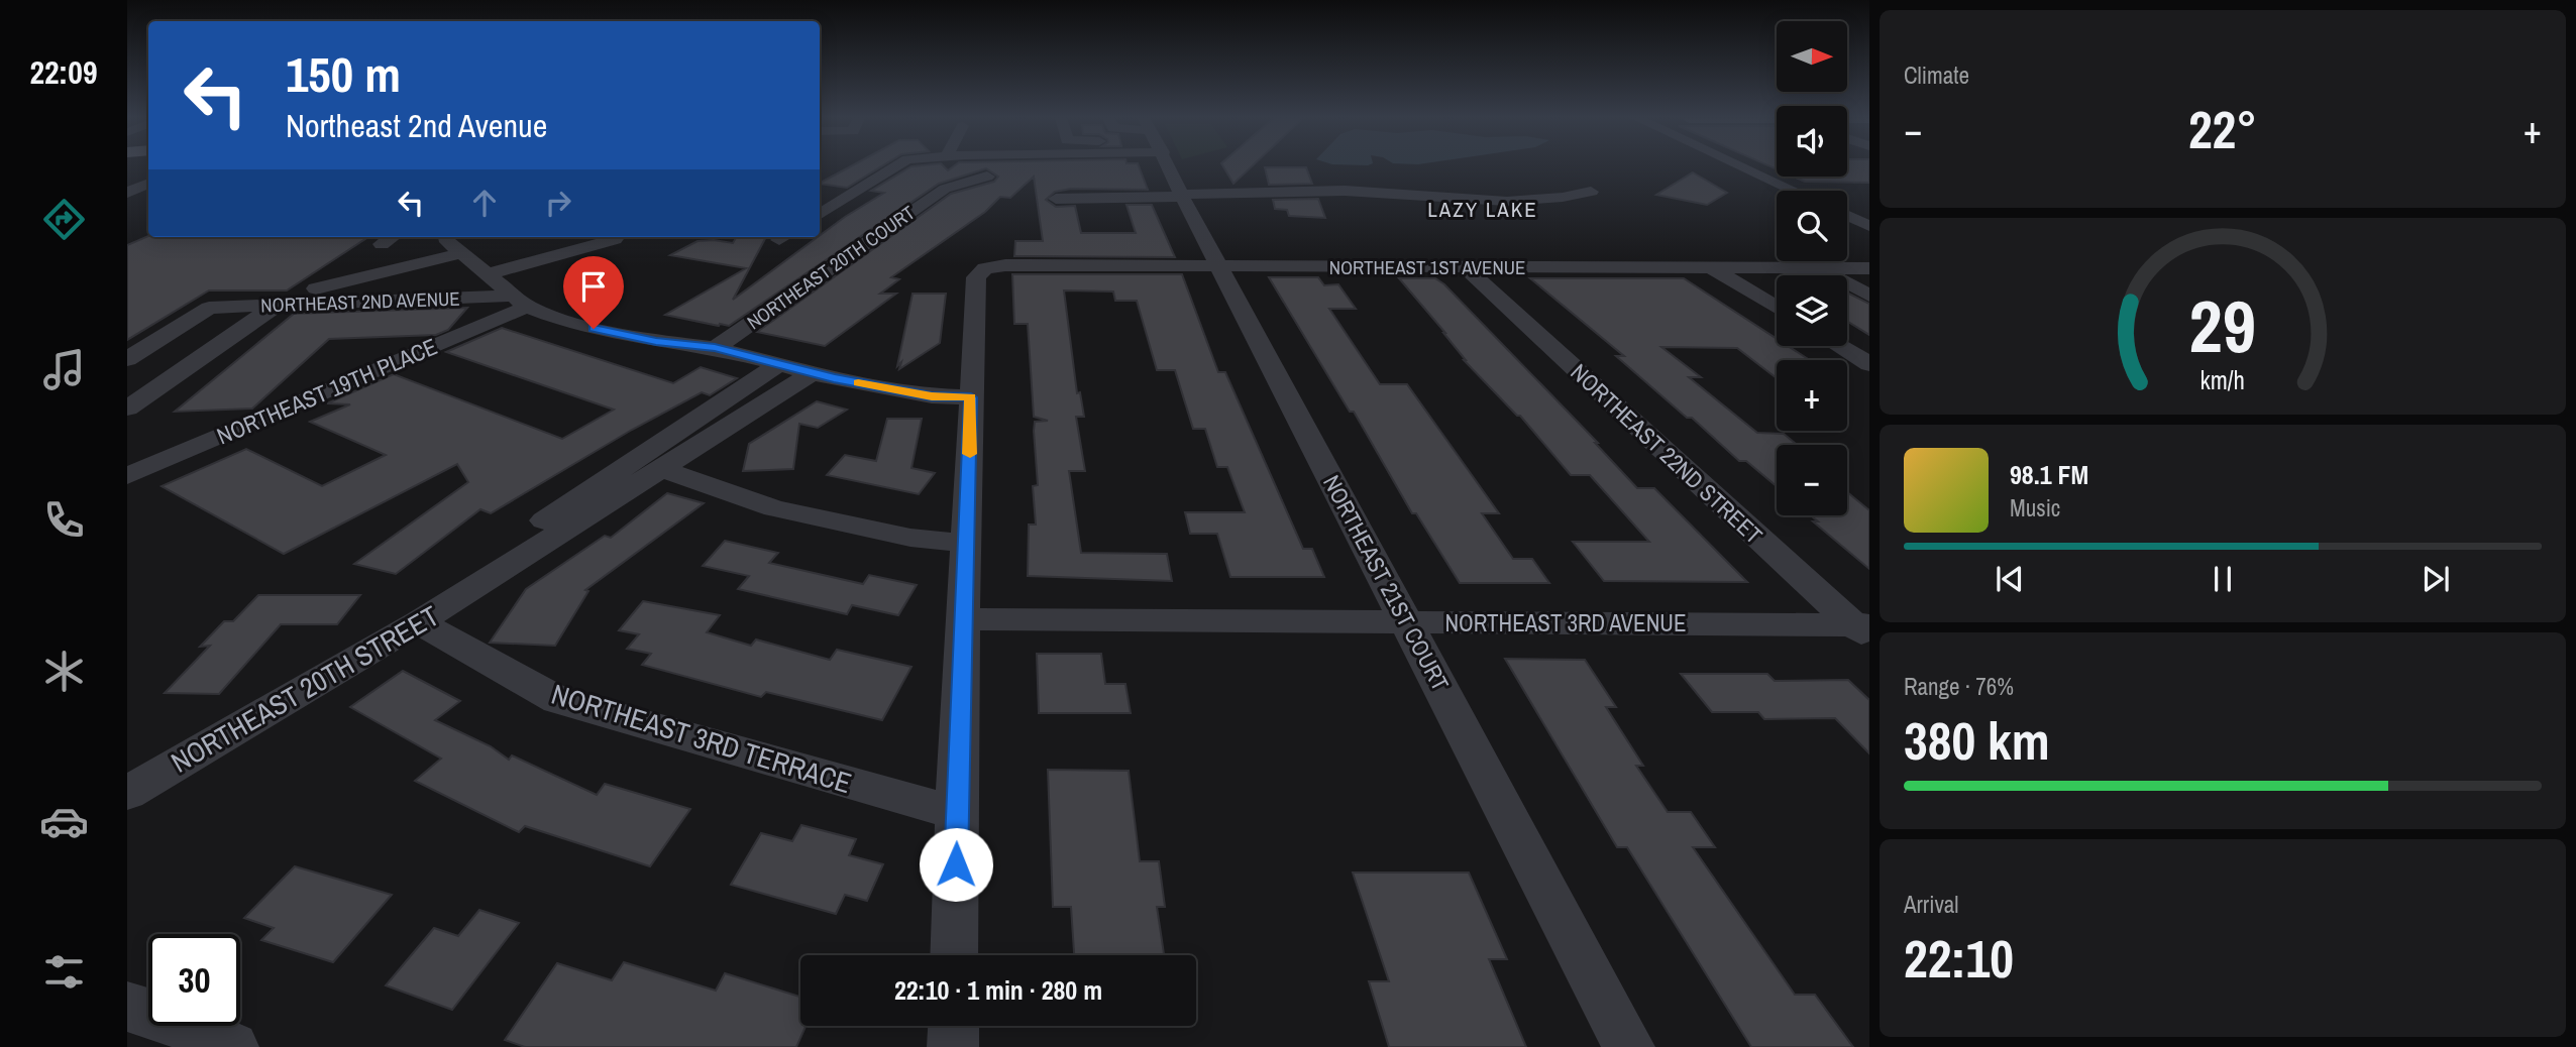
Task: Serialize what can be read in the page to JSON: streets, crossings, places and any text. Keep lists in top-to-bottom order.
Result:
{
  "streets": {
    "street": [
      "NORTHEAST 20TH COURT",
      "NORTHEAST 1ST AVENUE",
      "NORTHEAST 2ND AVENUE",
      "NORTHEAST 19TH PLACE",
      "NORTHEAST 22ND STREET",
      "NORTHEAST 21ST COURT",
      "NORTHEAST 3RD AVENUE",
      "NORTHEAST 20TH STREET",
      "NORTHEAST 3RD TERRACE"
    ]
  },
  "crossings": [
    ["NORTHEAST 20TH COURT", "NORTHEAST 2ND AVENUE"],
    ["NORTHEAST 1ST AVENUE", "NORTHEAST 2ND AVENUE"],
    ["NORTHEAST 1ST AVENUE", "NORTHEAST 22ND STREET"],
    ["NORTHEAST 1ST AVENUE", "NORTHEAST 21ST COURT"],
    ["NORTHEAST 2ND AVENUE", "NORTHEAST 19TH PLACE"],
    ["NORTHEAST 2ND AVENUE", "NORTHEAST 20TH STREET"],
    ["NORTHEAST 22ND STREET", "NORTHEAST 3RD AVENUE"],
    ["NORTHEAST 21ST COURT", "NORTHEAST 3RD AVENUE"],
    ["NORTHEAST 20TH STREET", "NORTHEAST 3RD TERRACE"]
  ],
  "districts": ["LAZY LAKE"],
  "north": "right",
  "page": {
    "tabs": "22:09",
    "tile": [
      "Climate",
      ["Range · 76%", "380 km"],
      ["Arrival", "22:10"]
    ],
    "map_buttons": ["+", "−"],
    "turn": ["150 m", "Northeast 2nd Avenue"],
    "heat": ["−", "22°", "+"],
    "song": ["98.1 FM", "Music"],
    "limit": "30",
    "trip": "22:10 · 1 min · 280 m",
    "gauge": ["29", "km/h"]
  }
}
